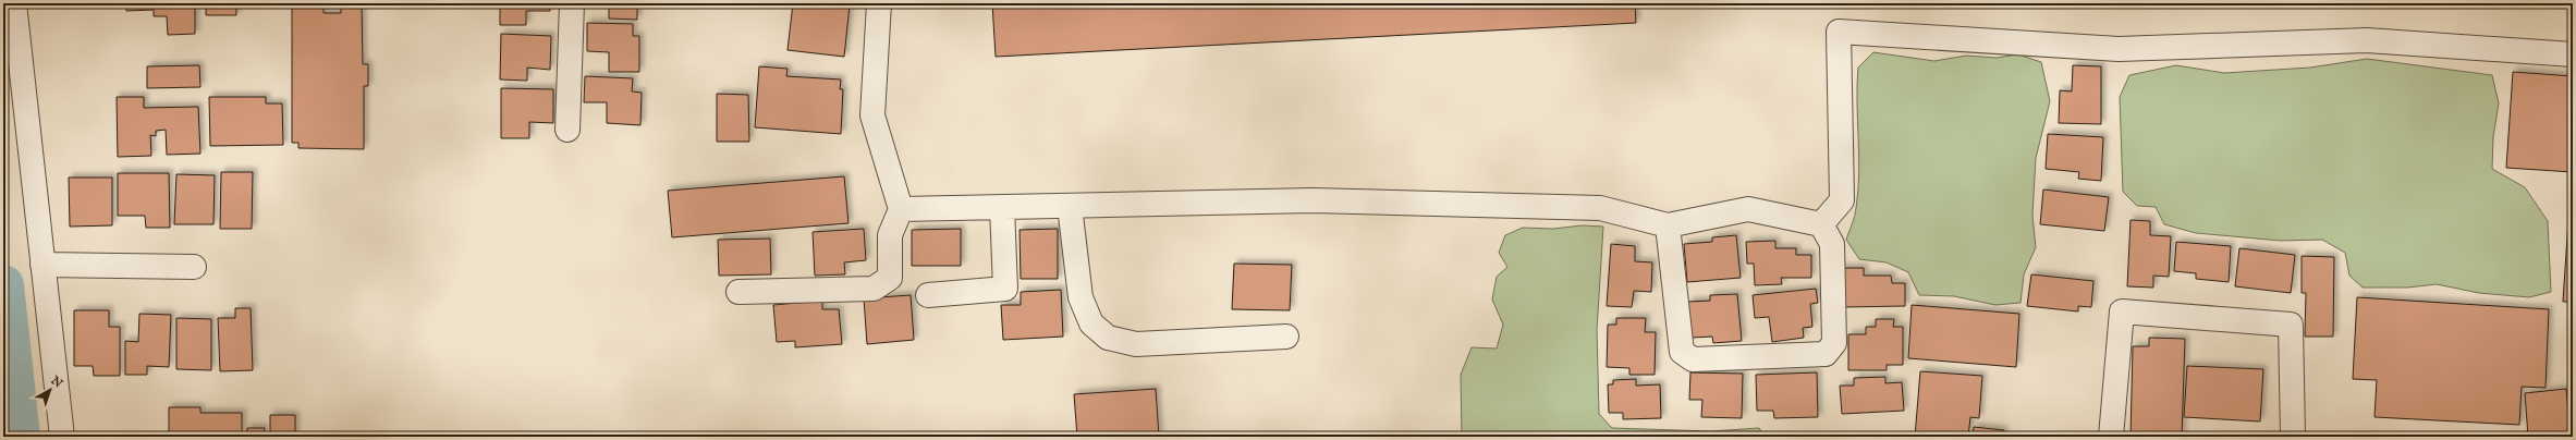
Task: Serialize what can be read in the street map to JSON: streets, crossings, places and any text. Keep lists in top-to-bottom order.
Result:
{
  "north": "top right"
}
